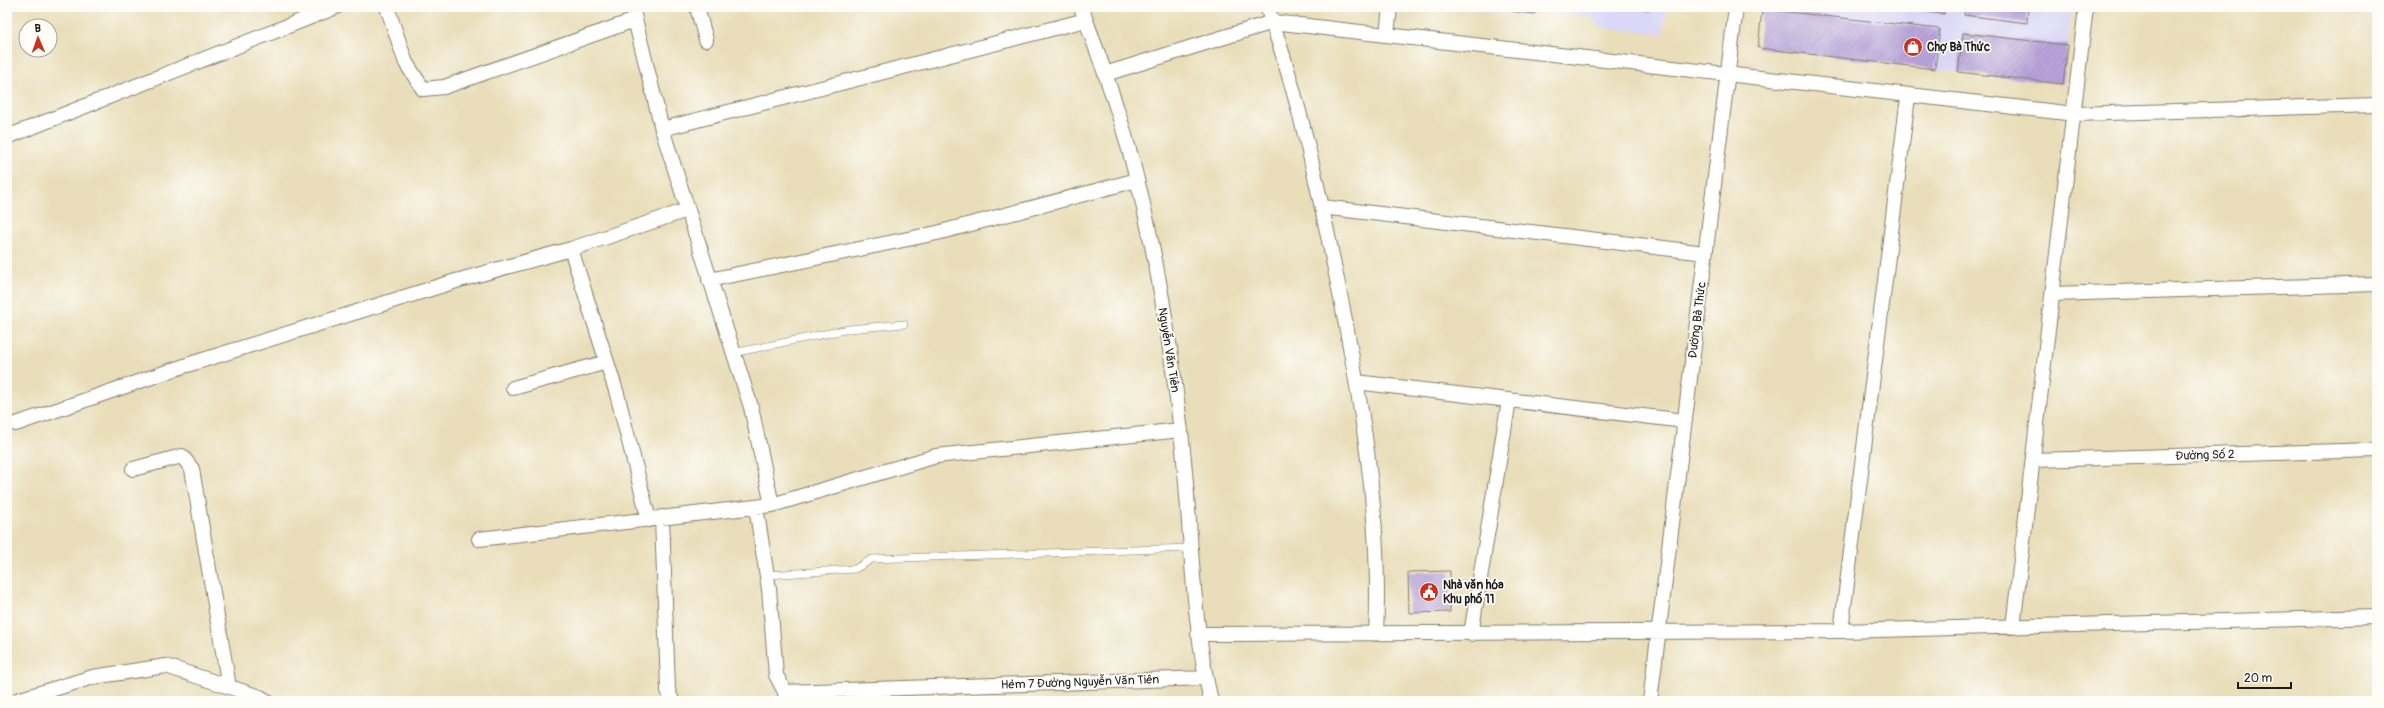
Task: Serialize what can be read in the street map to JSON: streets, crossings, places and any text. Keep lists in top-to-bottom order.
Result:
{
  "streets": {
    "street": [
      "Đường Bà Thức",
      "Nguyễn Văn Tiên",
      "Đường Số 2",
      "Hẻm 7 Đường Nguyễn Văn Tiên"
    ]
  },
  "crossings": [
    ["Nguyễn Văn Tiên", "Hẻm 7 Đường Nguyễn Văn Tiên"]
  ],
  "places": {
    "shop": ["Chợ Bà Thức"],
    "public building": ["Nhà văn hóa Khu phố 11"]
  },
  "scale_bar": "20 m",
  "north": "top"
}
